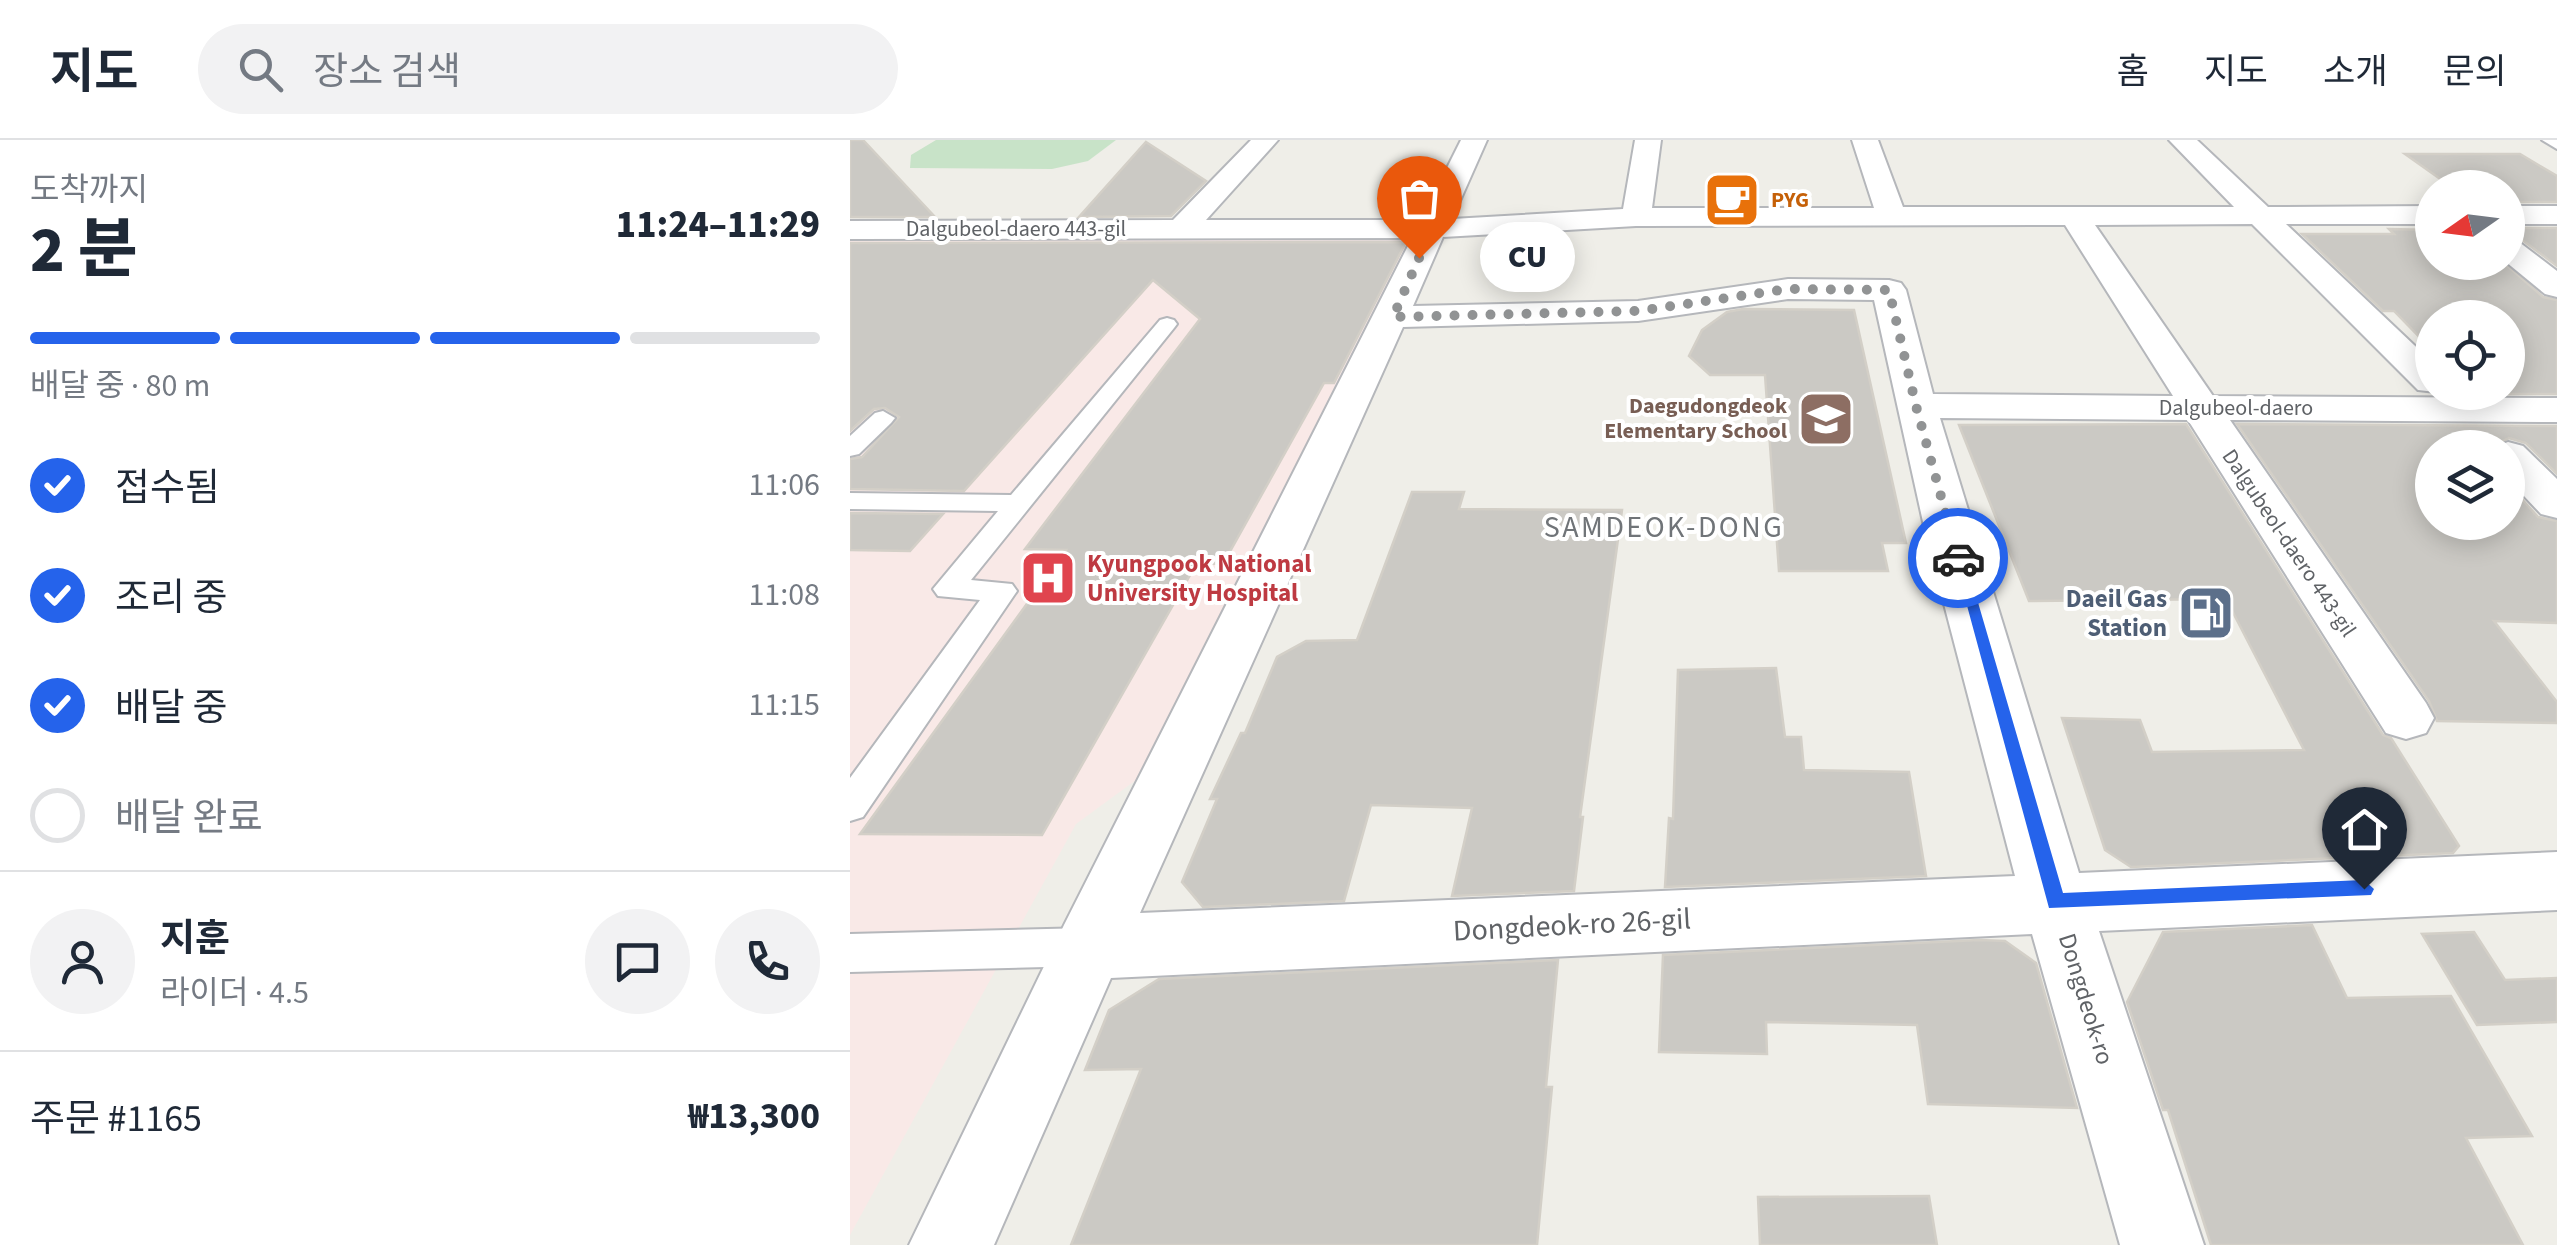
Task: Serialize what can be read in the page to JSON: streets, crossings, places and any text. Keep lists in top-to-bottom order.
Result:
{
  "streets": {
    "street": [
      "Dalgubeol-daero 443-gil",
      "Dalgubeol-daero",
      "Dongdeok-ro 26-gil",
      "Dongdeok-ro"
    ]
  },
  "crossings": [
    ["Dalgubeol-daero 443-gil", "Dalgubeol-daero"],
    ["Dalgubeol-daero", "Dongdeok-ro"],
    ["Dongdeok-ro 26-gil", "Dongdeok-ro"]
  ],
  "districts": ["SAMDEOK-DONG"],
  "places": {
    "cafe": ["PYG"],
    "other": ["CU"],
    "school or university": ["Daegudongdeok Elementary School"],
    "hospital": ["Kyungpook National University Hospital"],
    "fuel station": ["Daeil Gas Station"]
  },
  "north": "left",
  "page": {
    "header": "지도",
    "search": "장소 검색",
    "nav": [
      "홈",
      "지도",
      "소개",
      "문의"
    ],
    "heading": ["2 분", "도착까지", "11:24–11:29"],
    "panel": [
      "지훈",
      "라이더 · 4.5",
      "주문 #1165",
      "₩13,300"
    ],
    "bubble": "CU",
    "bar": "배달 중 · 80 m",
    "list": [
      ["접수됨", "11:06"],
      ["조리 중", "11:08"],
      ["배달 중", "11:15"],
      "배달 완료"
    ]
  }
}
